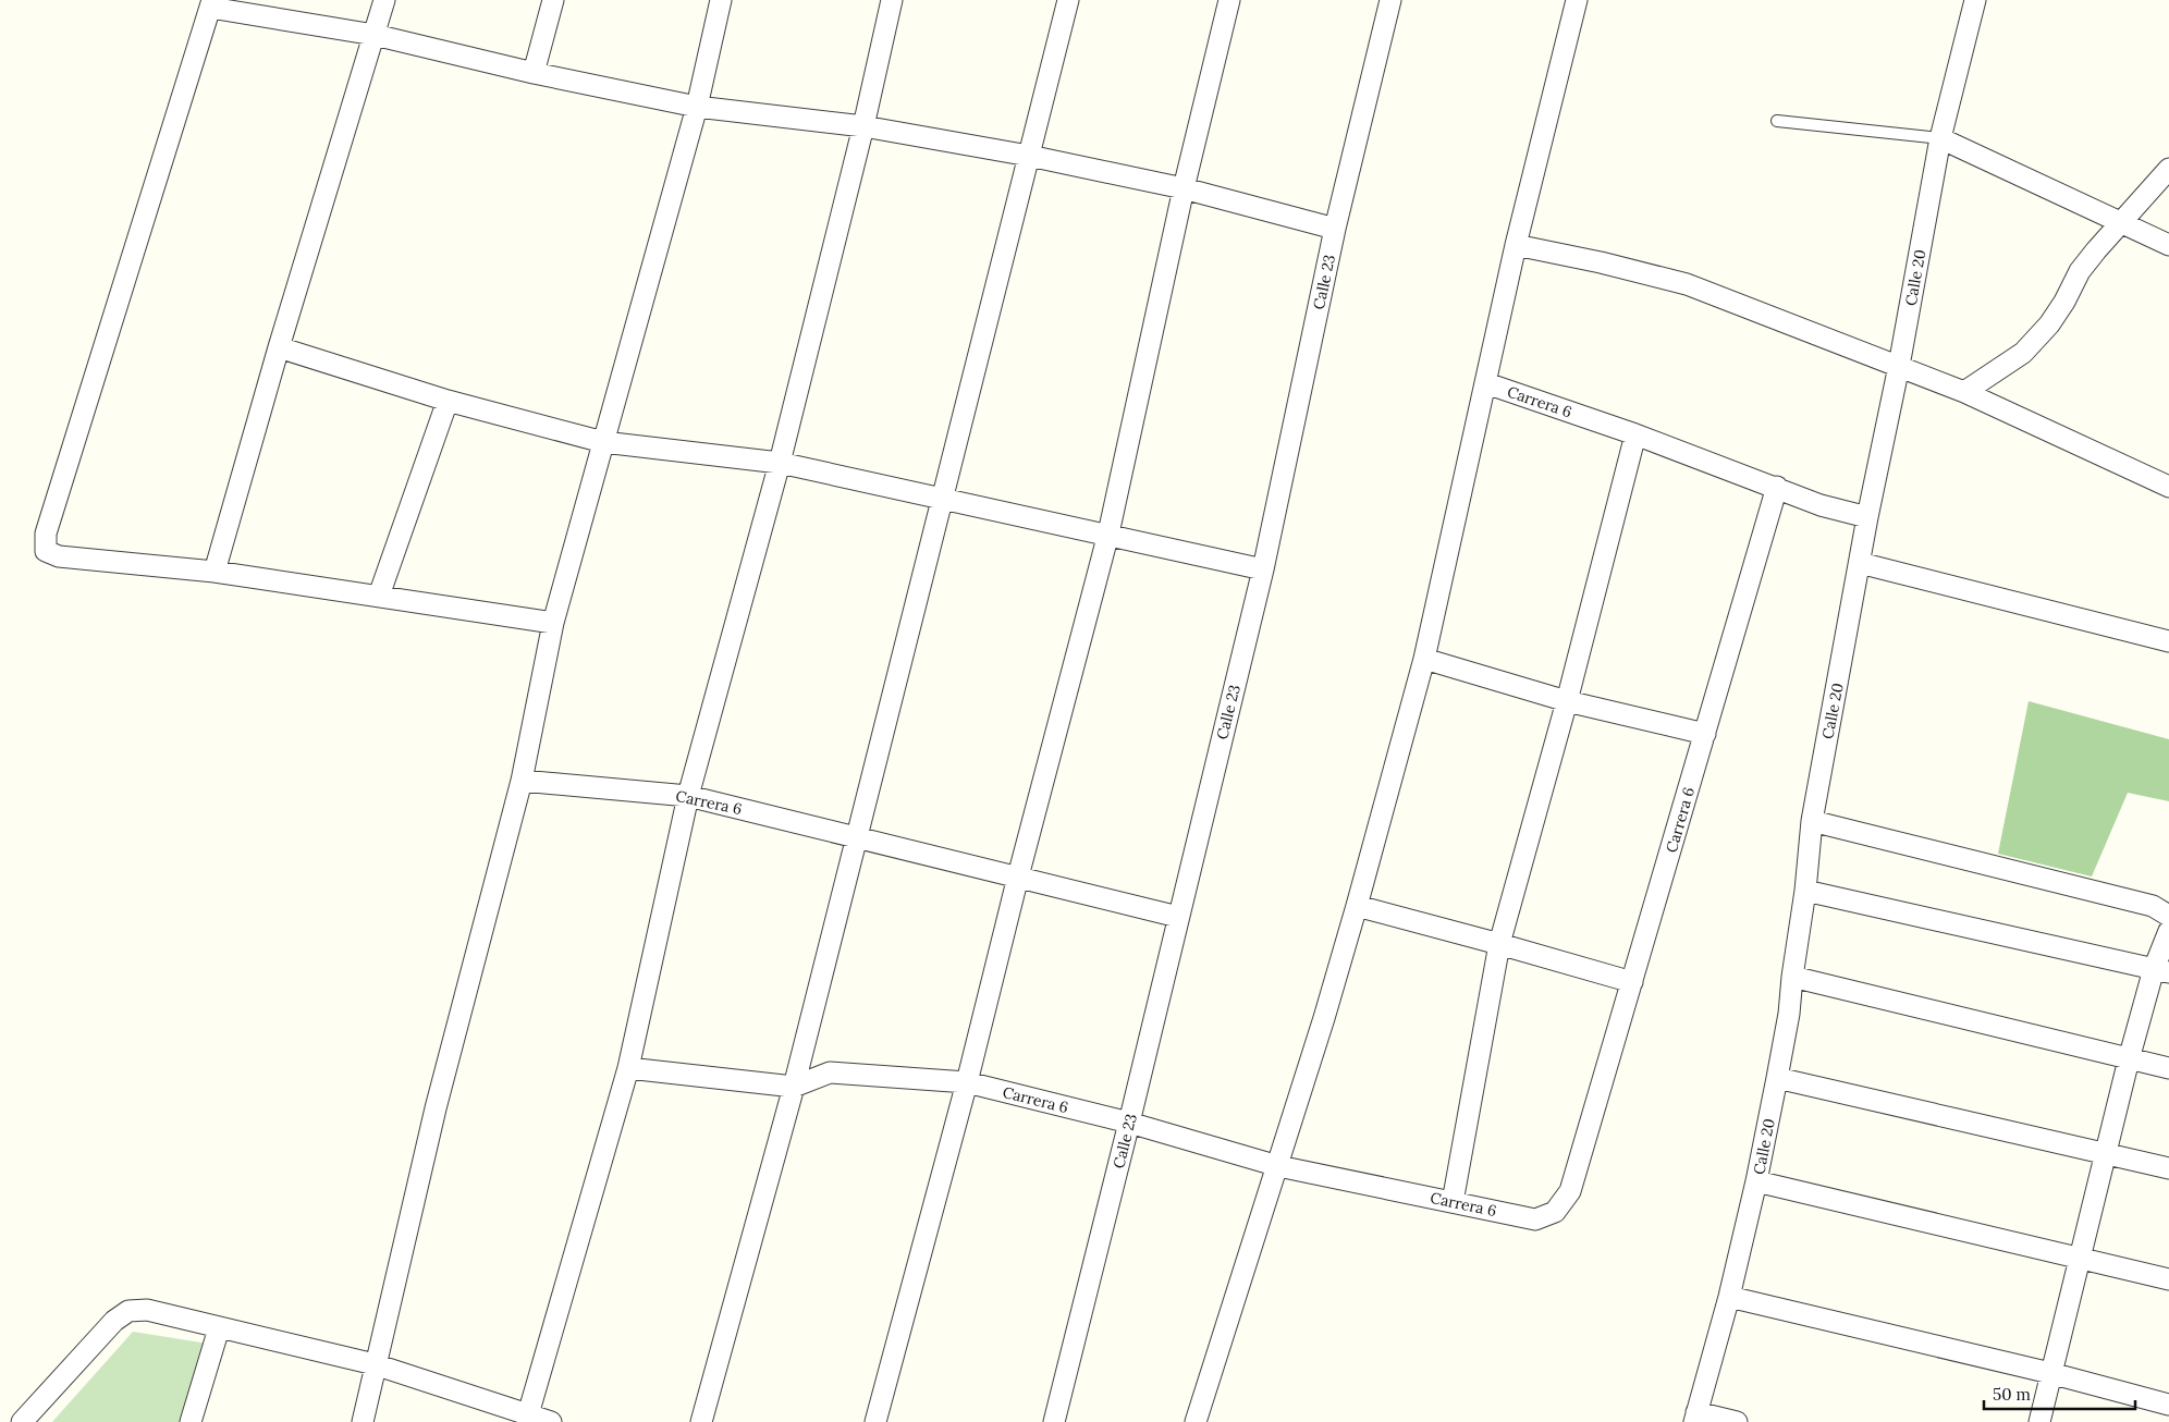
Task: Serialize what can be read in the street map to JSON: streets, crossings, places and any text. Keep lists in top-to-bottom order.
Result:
{
  "streets": {
    "street": ["Calle 20", "Calle 23", "Carrera 6"]
  },
  "crossings": [
    ["Calle 20", "Carrera 6"],
    ["Calle 23", "Carrera 6"]
  ],
  "scale_bar": "50 m"
}
